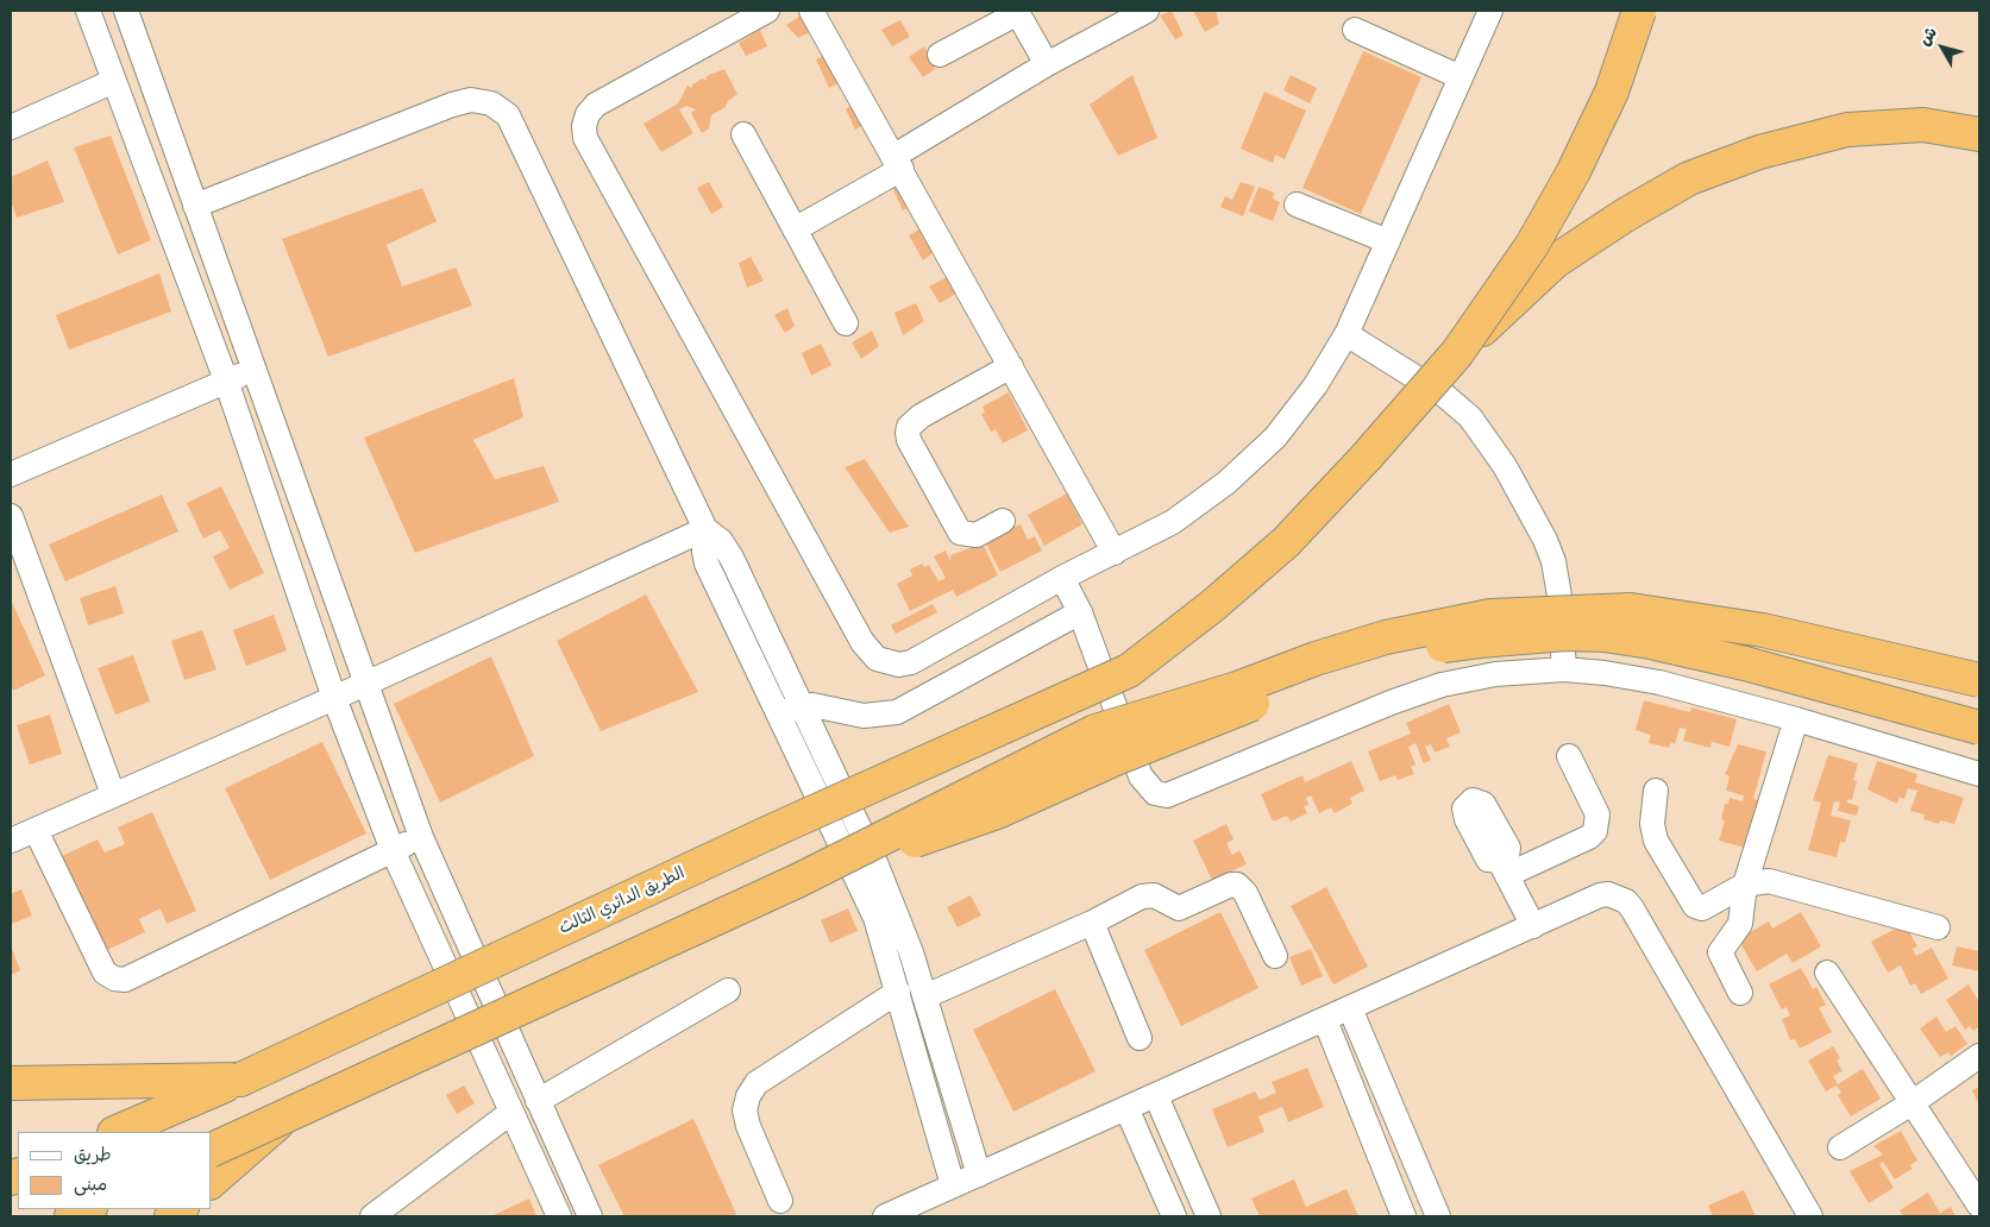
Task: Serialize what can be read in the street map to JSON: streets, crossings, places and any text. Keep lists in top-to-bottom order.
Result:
{
  "streets": {
    "highway": ["الطريق الدائري الثالث"]
  },
  "legend": ["طريق", "مبنى"],
  "north": "top left"
}
